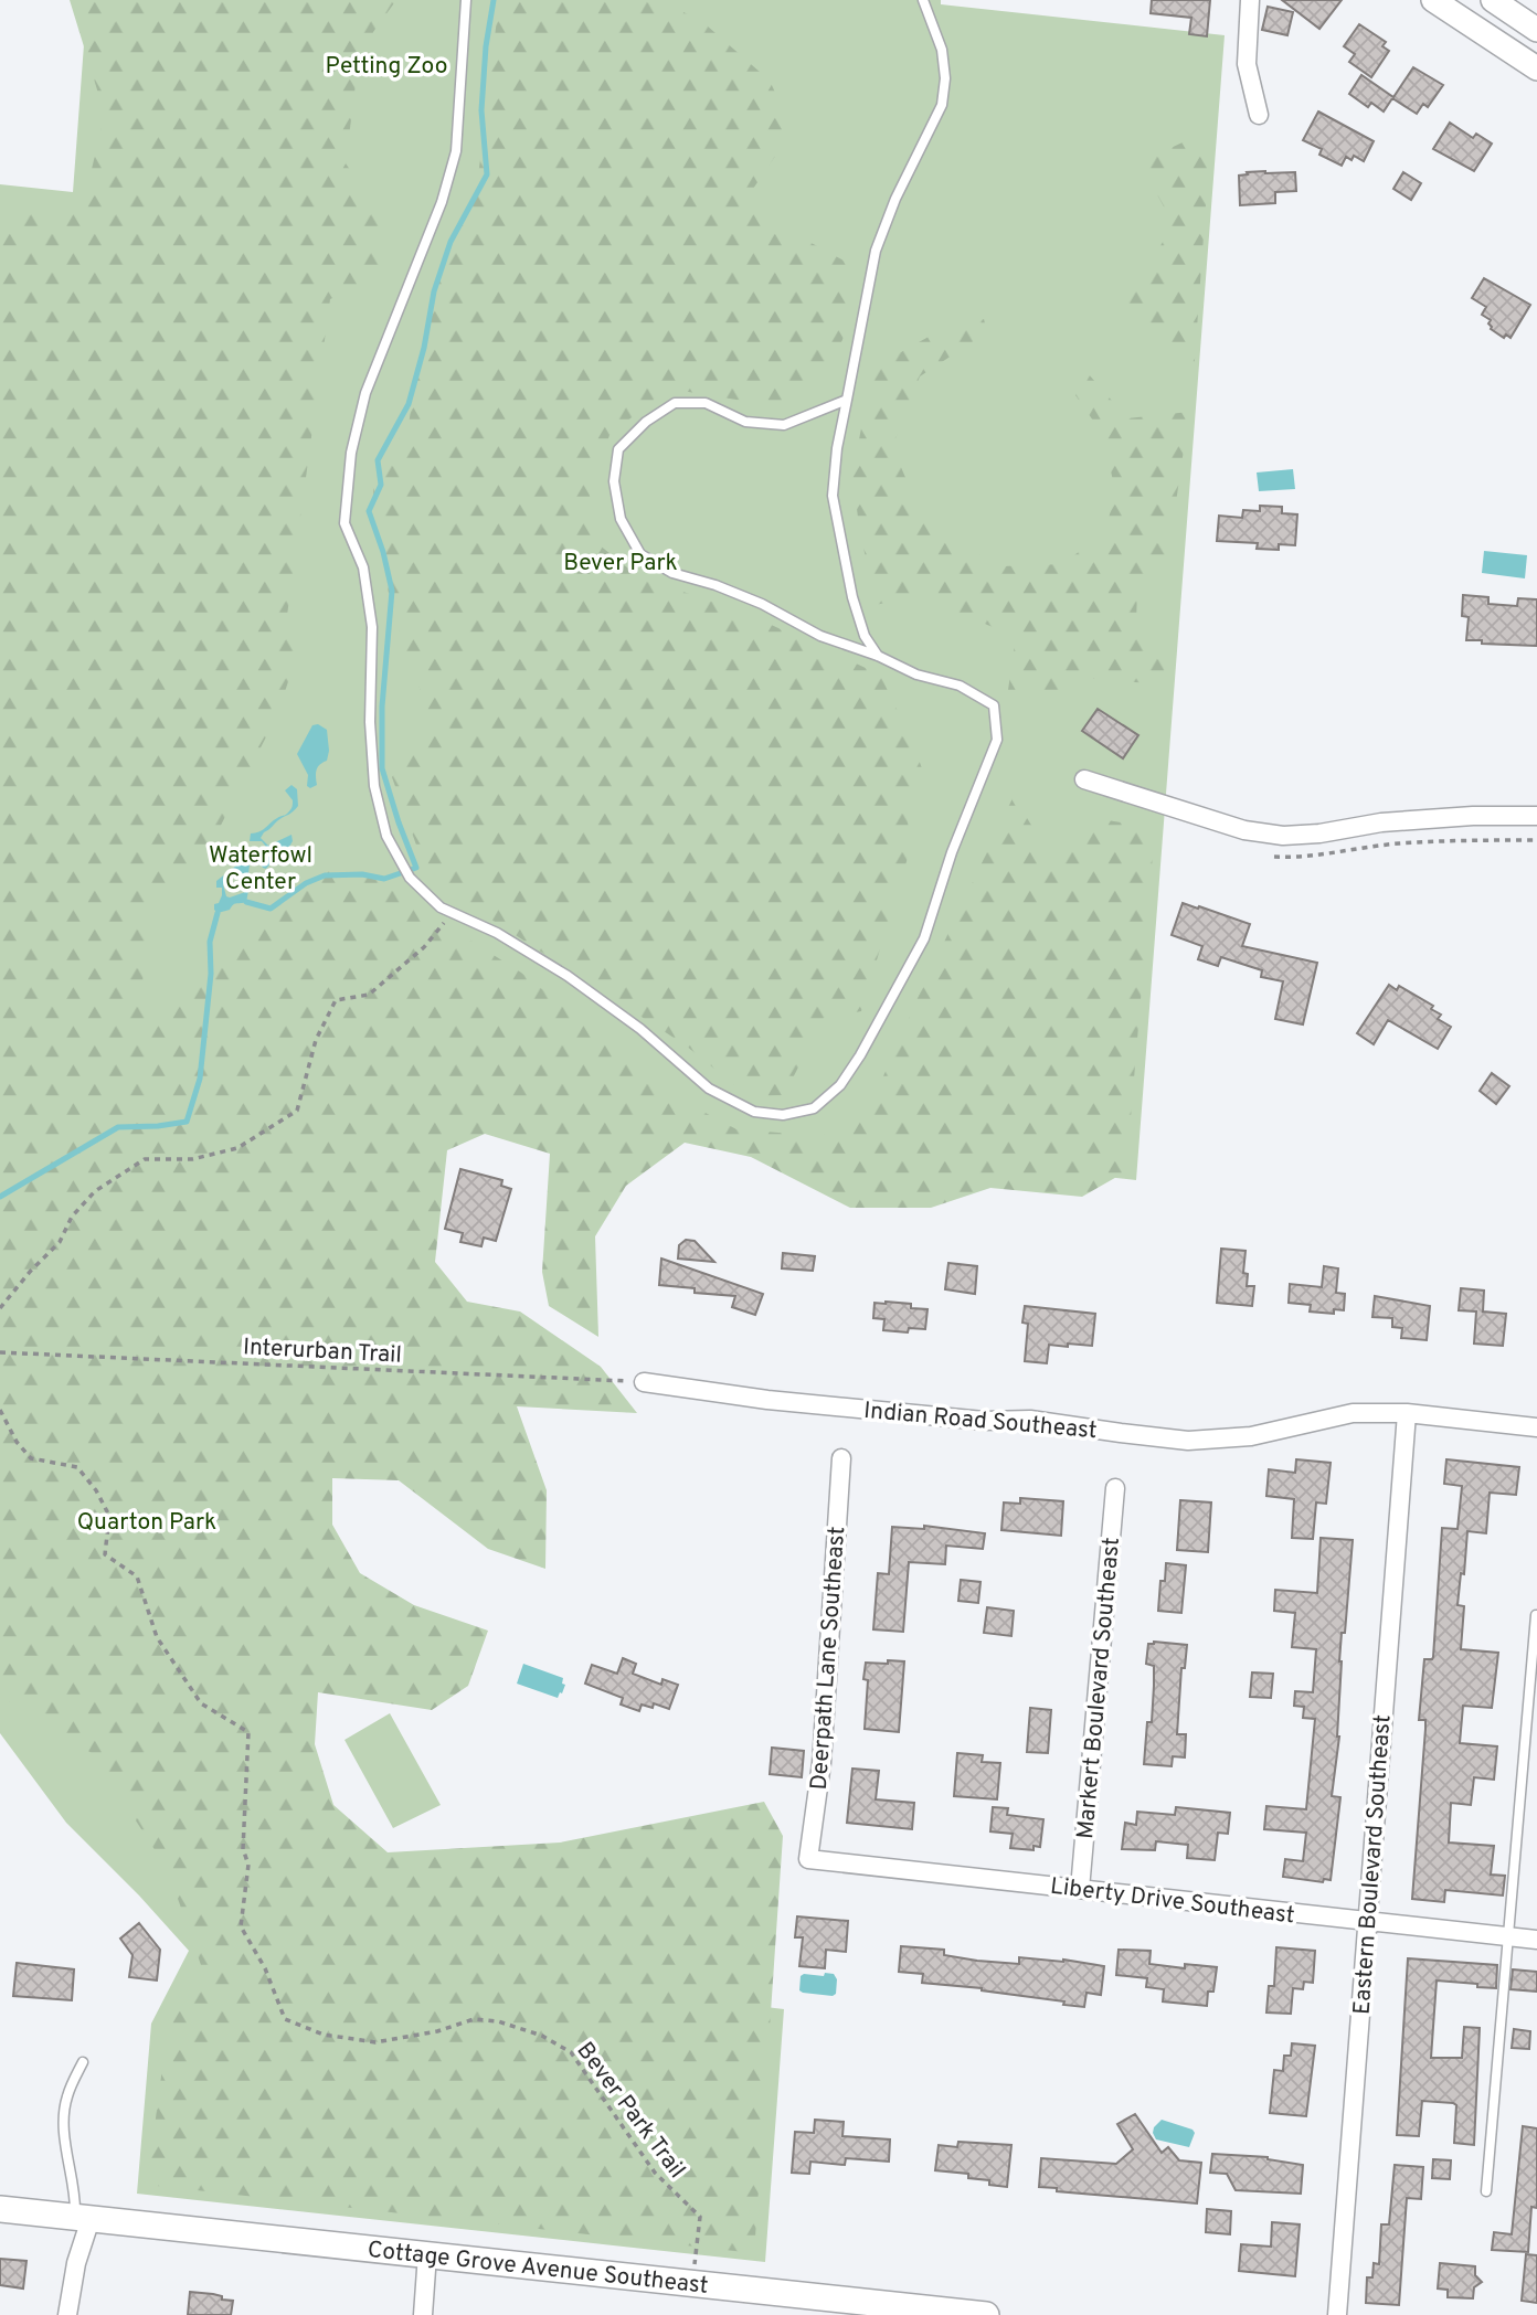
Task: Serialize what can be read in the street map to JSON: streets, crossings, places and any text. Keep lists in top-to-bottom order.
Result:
{
  "streets": {
    "main road": ["Cottage Grove Avenue Southeast"],
    "street": [
      "Indian Road Southeast",
      "Deerpath Lane Southeast",
      "Markert Boulevard Southeast",
      "Eastern Boulevard Southeast",
      "Liberty Drive Southeast"
    ],
    "path": ["Interurban Trail", "Bever Park Trail"]
  },
  "crossings": [
    ["Interurban Trail", "Indian Road Southeast"],
    ["Indian Road Southeast", "Eastern Boulevard Southeast"],
    ["Deerpath Lane Southeast", "Liberty Drive Southeast"],
    ["Markert Boulevard Southeast", "Liberty Drive Southeast"],
    ["Eastern Boulevard Southeast", "Liberty Drive Southeast"],
    ["Bever Park Trail", "Cottage Grove Avenue Southeast"]
  ],
  "parks": [
    "Petting Zoo",
    "Bever Park",
    "Waterfowl Center",
    "Quarton Park"
  ]
}
